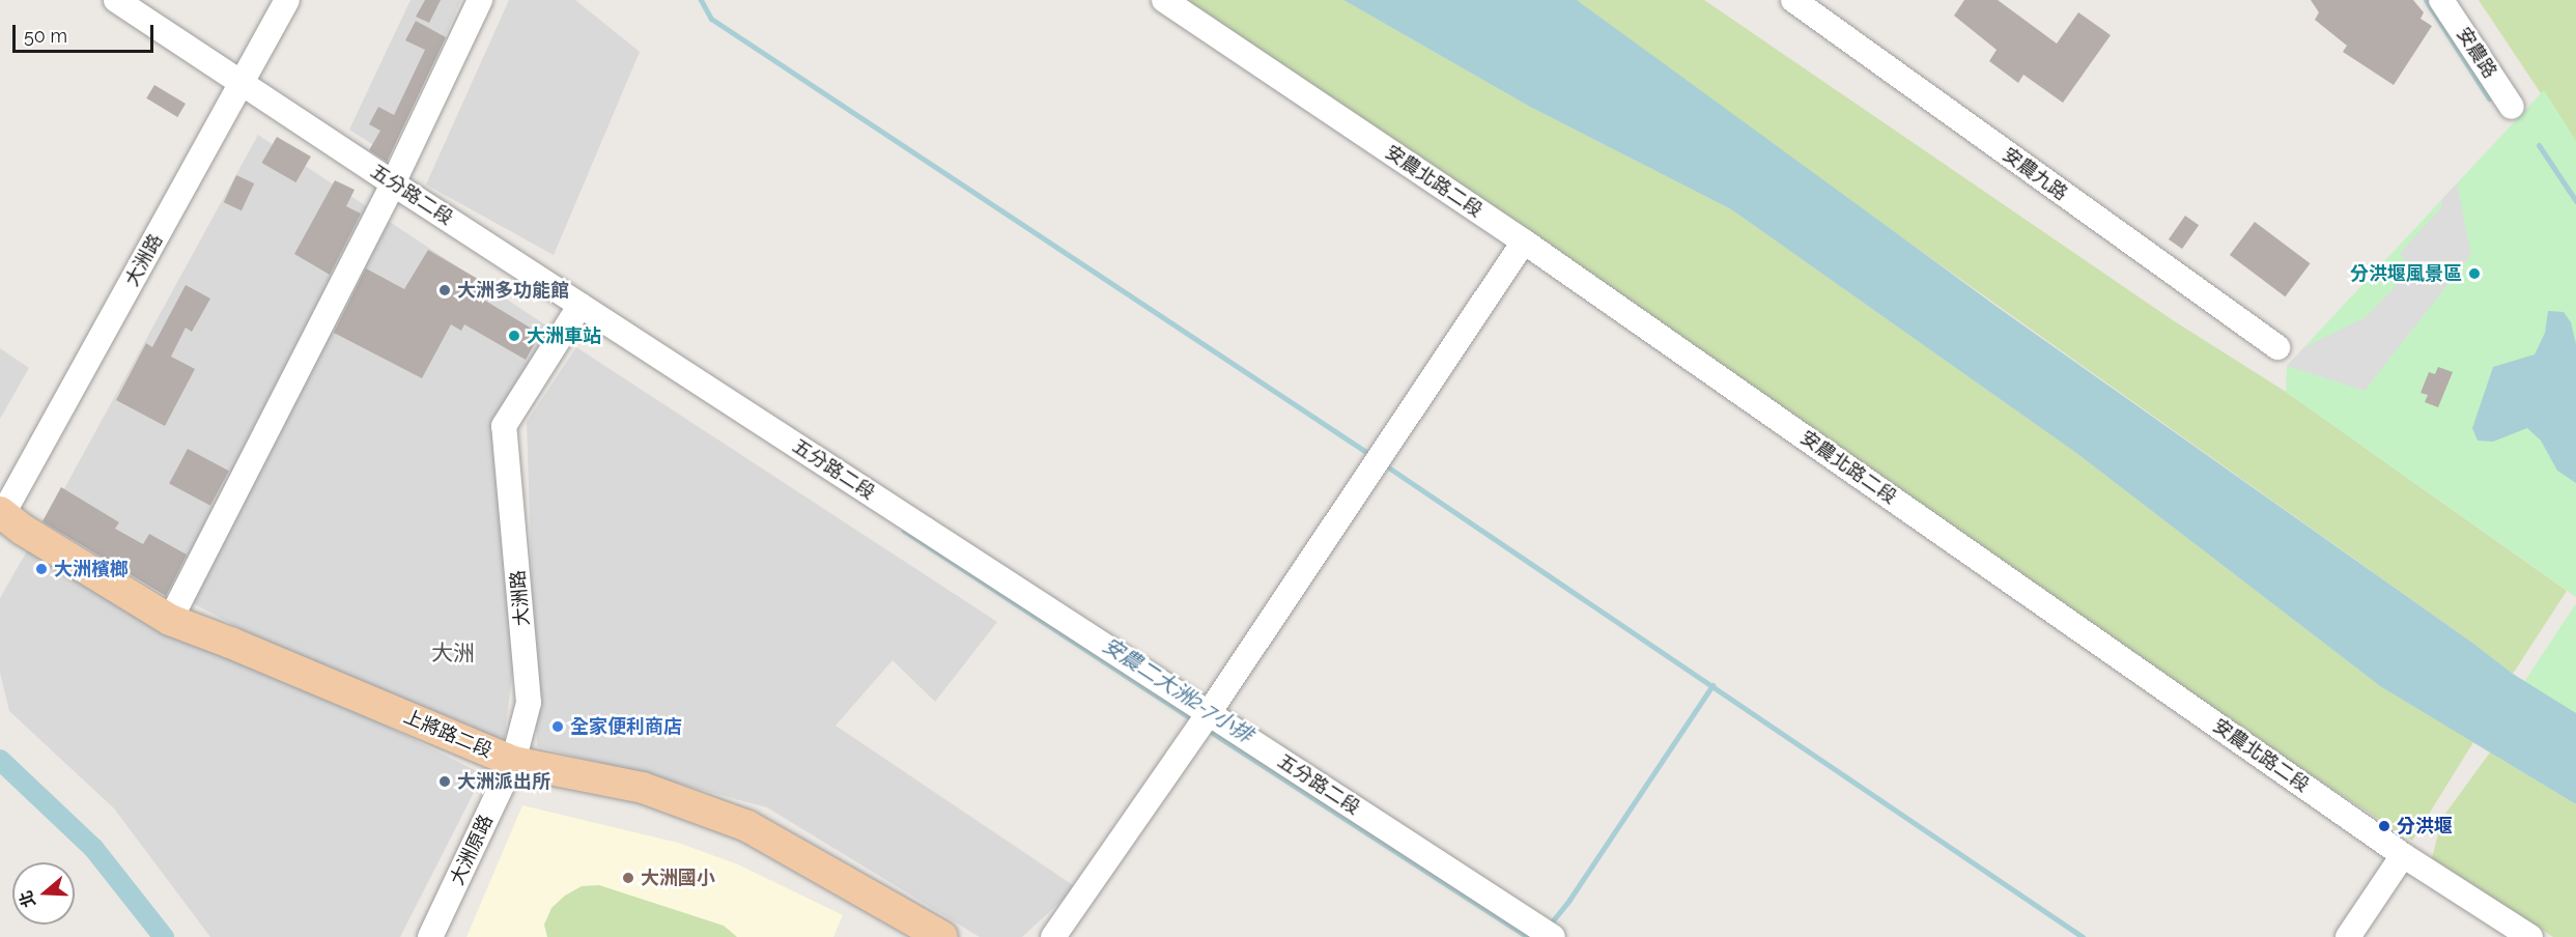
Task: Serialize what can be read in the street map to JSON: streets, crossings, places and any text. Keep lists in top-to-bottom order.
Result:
{
  "streets": {
    "main road": ["上將路二段"],
    "street": [
      "安農路",
      "安農九路",
      "安農北路二段",
      "五分路二段",
      "大洲路",
      "大洲原路"
    ]
  },
  "crossings": [
    ["五分路二段", "大洲路"],
    ["大洲路", "上將路二段"],
    ["大洲路", "大洲原路"],
    ["上將路二段", "大洲原路"]
  ],
  "districts": ["大洲"],
  "water": ["安農二大洲2-7小排"],
  "places": [
    "分洪堰風景區",
    "大洲多功能館",
    "大洲車站",
    "大洲檳榔",
    "全家便利商店",
    "大洲派出所",
    "分洪堰",
    "大洲國小"
  ],
  "scale_bar": "50 m",
  "north": "left"
}
